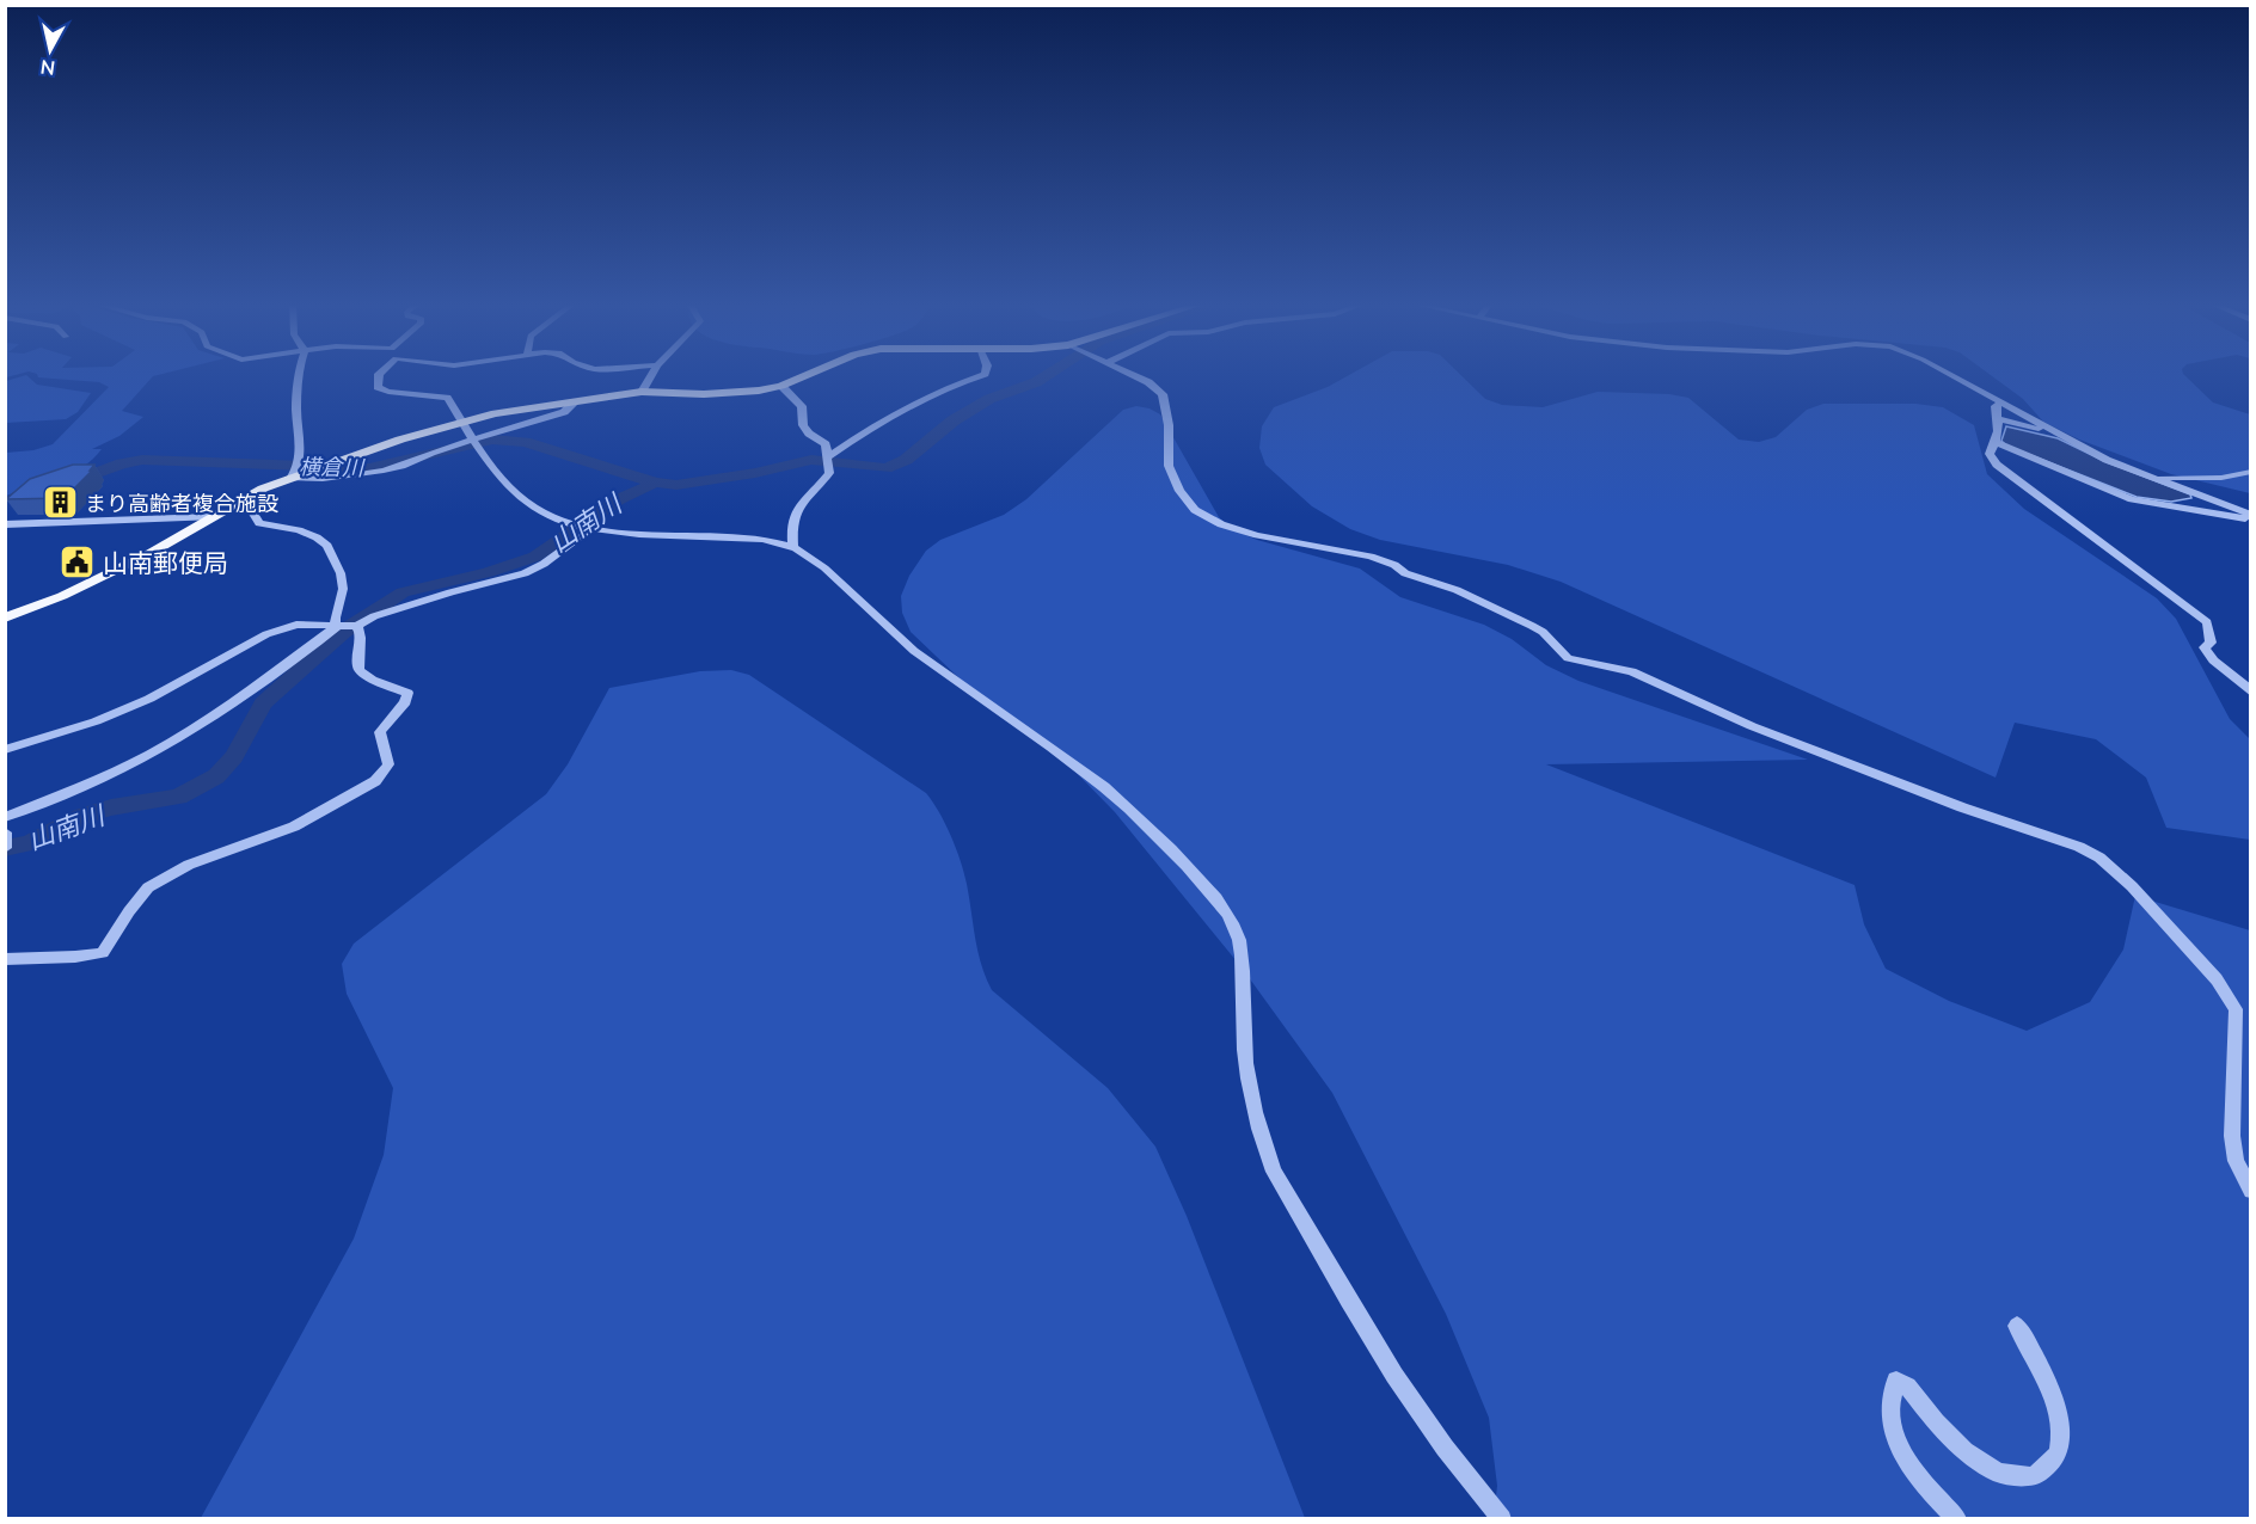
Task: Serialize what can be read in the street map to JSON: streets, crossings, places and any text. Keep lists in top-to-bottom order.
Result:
{
  "water": ["横倉川", "山南川"],
  "places": {
    "building": ["まり高齢者複合施設"],
    "public building": ["山南郵便局"]
  },
  "north": "bottom"
}
